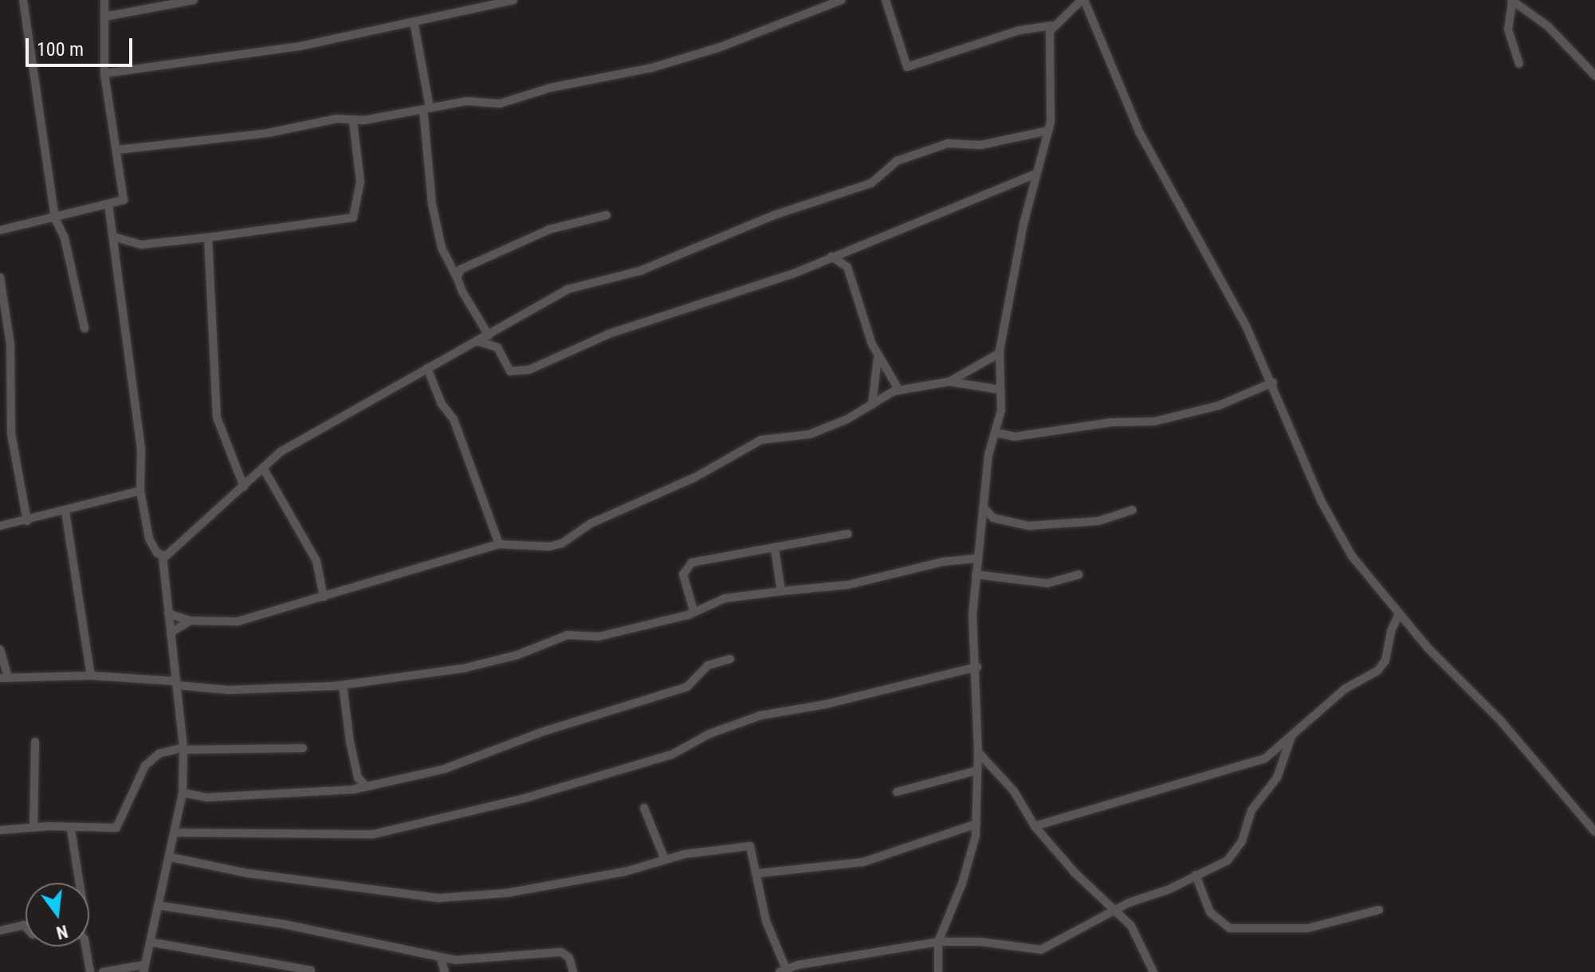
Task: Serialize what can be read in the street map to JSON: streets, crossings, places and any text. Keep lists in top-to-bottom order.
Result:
{
  "scale_bar": "100 m",
  "north": "bottom"
}
